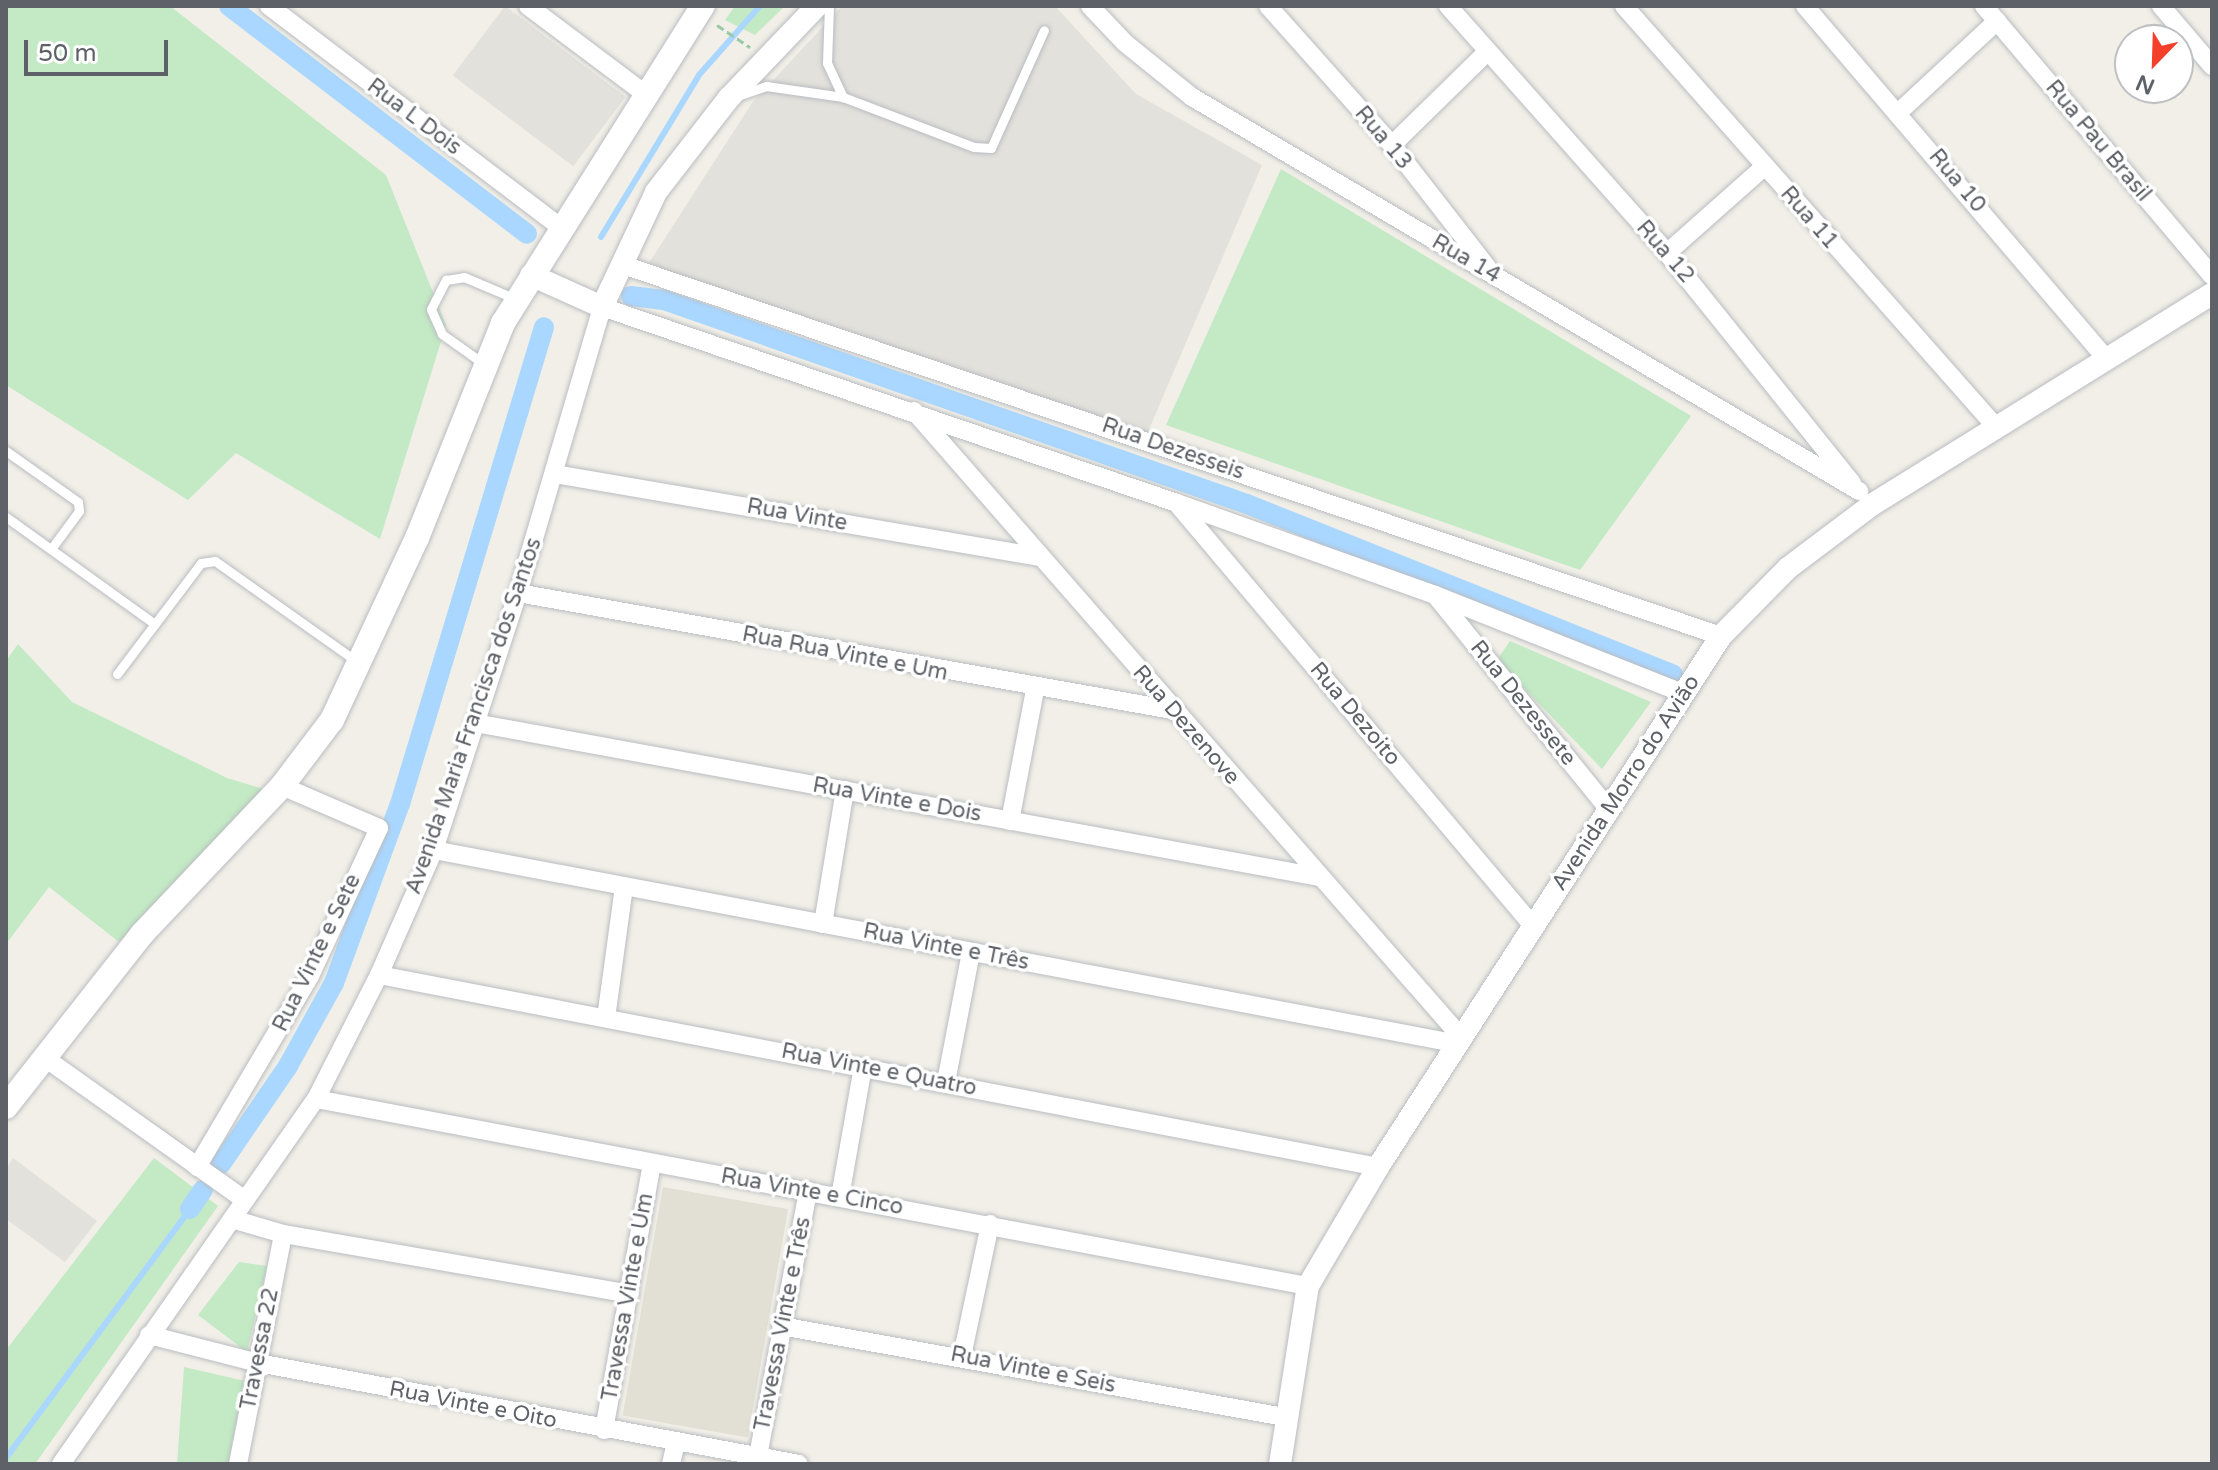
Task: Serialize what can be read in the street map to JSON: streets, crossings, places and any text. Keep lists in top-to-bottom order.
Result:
{
  "streets": {
    "street": [
      "Rua L Dois",
      "Rua 13",
      "Rua Pau Brasil",
      "Rua 10",
      "Rua 11",
      "Rua 12",
      "Rua 14",
      "Rua Dezesseis",
      "Rua Vinte",
      "Rua Rua Vinte e Um",
      "Rua Dezessete",
      "Rua Dezoito",
      "Avenida Maria Francisca dos Santos",
      "Rua Dezenove",
      "Avenida Morro do Avião",
      "Rua Vinte e Dois",
      "Rua Vinte e Três",
      "Rua Vinte e Sete",
      "Rua Vinte e Quatro",
      "Rua Vinte e Cinco",
      "Travessa Vinte e Um",
      "Travessa Vinte e Três",
      "Travessa 22",
      "Rua Vinte e Seis",
      "Rua Vinte e Oito"
    ]
  },
  "crossings": [
    ["Rua 13", "Rua 14"],
    ["Rua 10", "Avenida Morro do Avião"],
    ["Rua 11", "Avenida Morro do Avião"],
    ["Rua 12", "Rua 14"],
    ["Rua 12", "Avenida Morro do Avião"],
    ["Rua 14", "Avenida Morro do Avião"],
    ["Rua Dezesseis", "Avenida Morro do Avião"],
    ["Rua Vinte", "Avenida Maria Francisca dos Santos"],
    ["Rua Vinte", "Rua Dezenove"],
    ["Rua Rua Vinte e Um", "Avenida Maria Francisca dos Santos"],
    ["Rua Rua Vinte e Um", "Rua Dezenove"],
    ["Rua Dezessete", "Avenida Morro do Avião"],
    ["Rua Dezoito", "Avenida Morro do Avião"],
    ["Avenida Maria Francisca dos Santos", "Rua Vinte e Dois"],
    ["Avenida Maria Francisca dos Santos", "Rua Vinte e Três"],
    ["Avenida Maria Francisca dos Santos", "Rua Vinte e Quatro"],
    ["Avenida Maria Francisca dos Santos", "Rua Vinte e Cinco"],
    ["Avenida Maria Francisca dos Santos", "Rua Vinte e Oito"],
    ["Rua Dezenove", "Avenida Morro do Avião"],
    ["Rua Dezenove", "Rua Vinte e Dois"],
    ["Rua Dezenove", "Rua Vinte e Três"],
    ["Avenida Morro do Avião", "Rua Vinte e Três"],
    ["Avenida Morro do Avião", "Rua Vinte e Quatro"],
    ["Avenida Morro do Avião", "Rua Vinte e Cinco"],
    ["Avenida Morro do Avião", "Rua Vinte e Seis"],
    ["Rua Vinte e Cinco", "Travessa Vinte e Um"],
    ["Rua Vinte e Cinco", "Travessa Vinte e Três"],
    ["Travessa Vinte e Um", "Rua Vinte e Oito"],
    ["Travessa Vinte e Três", "Rua Vinte e Seis"],
    ["Travessa Vinte e Três", "Rua Vinte e Oito"],
    ["Travessa 22", "Rua Vinte e Oito"]
  ],
  "scale_bar": "50 m",
  "north": "bottom left"
}
